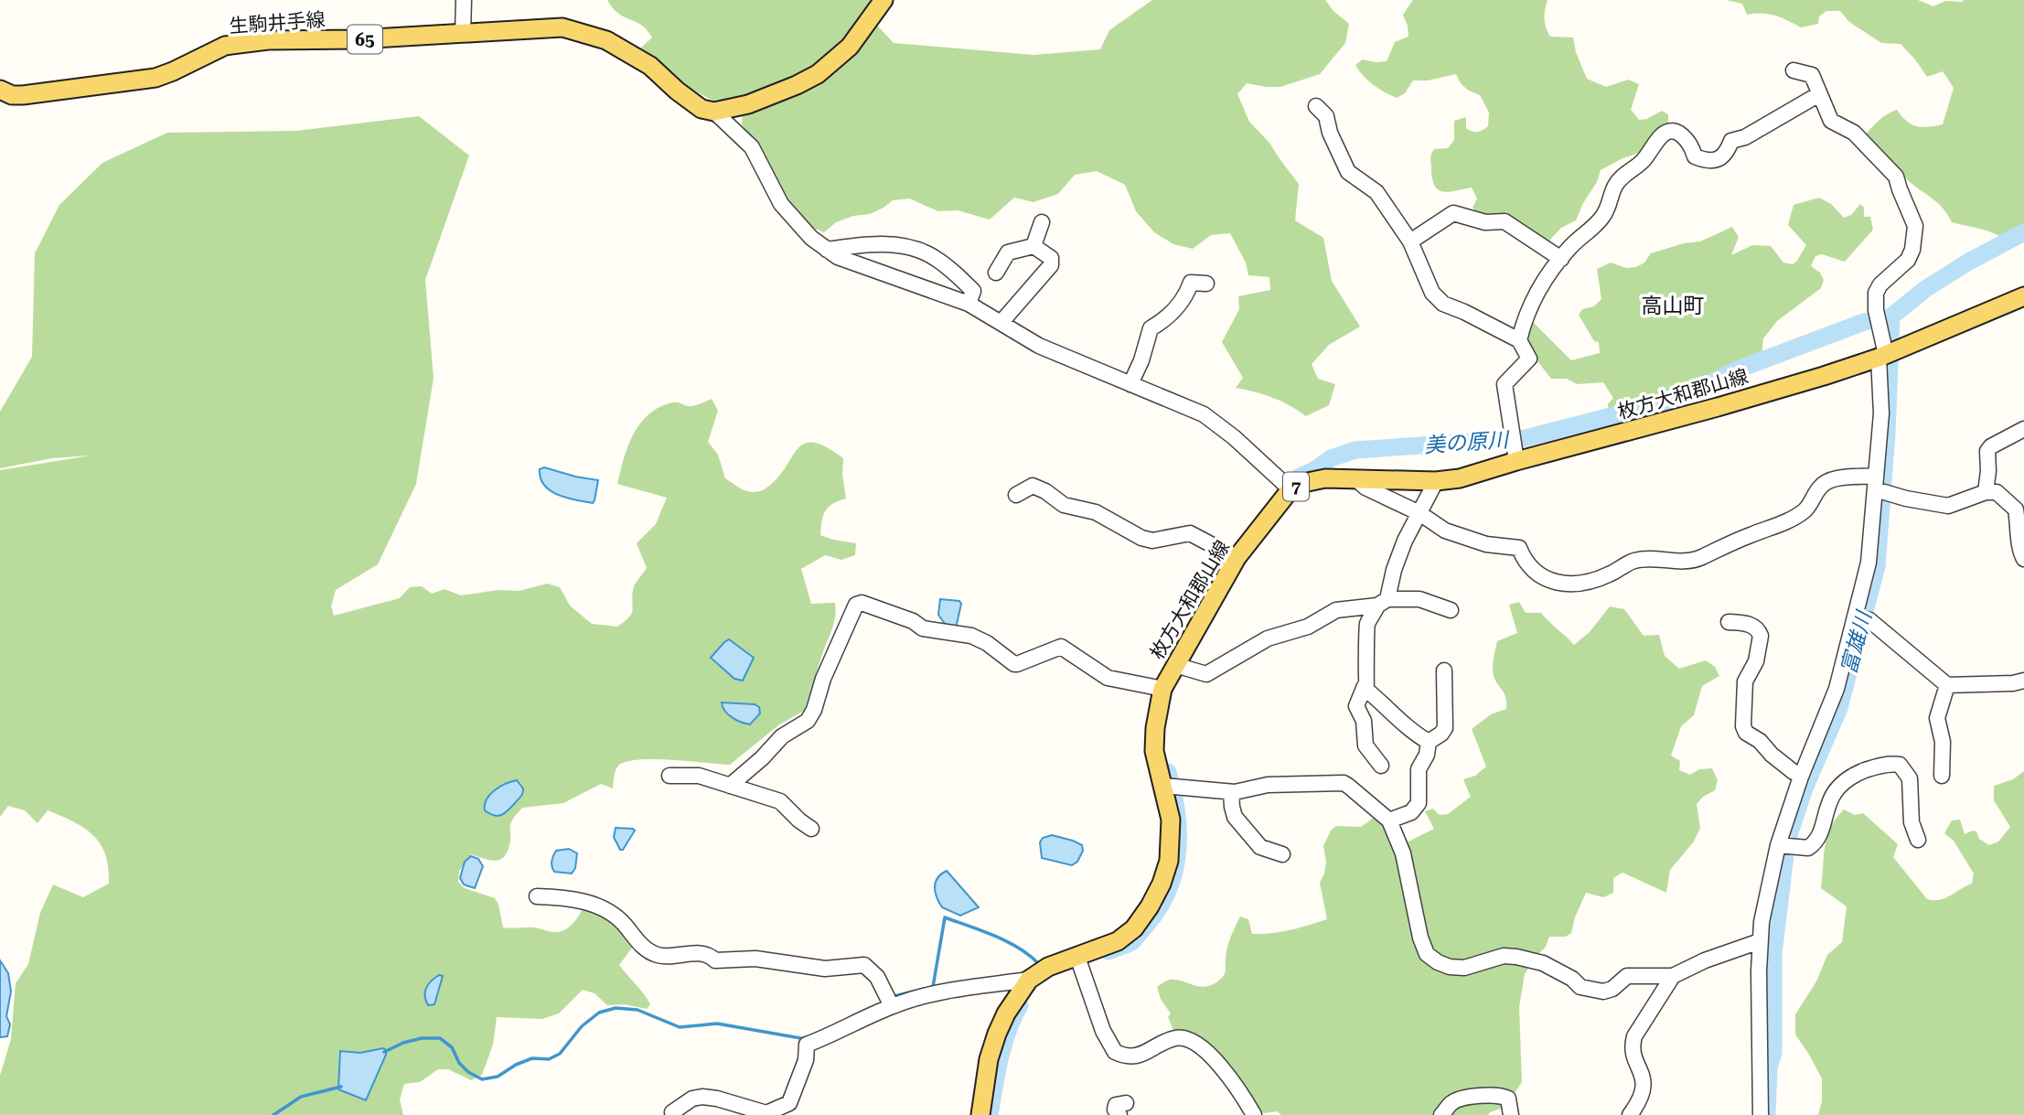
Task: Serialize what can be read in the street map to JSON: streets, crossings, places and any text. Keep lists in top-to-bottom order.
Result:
{
  "streets": {
    "main road": [
      "生駒井手線",
      "65",
      "枚方大和郡山線",
      "7"
    ]
  },
  "districts": ["高山町"],
  "water": ["美の原川", "富雄川"]
}
